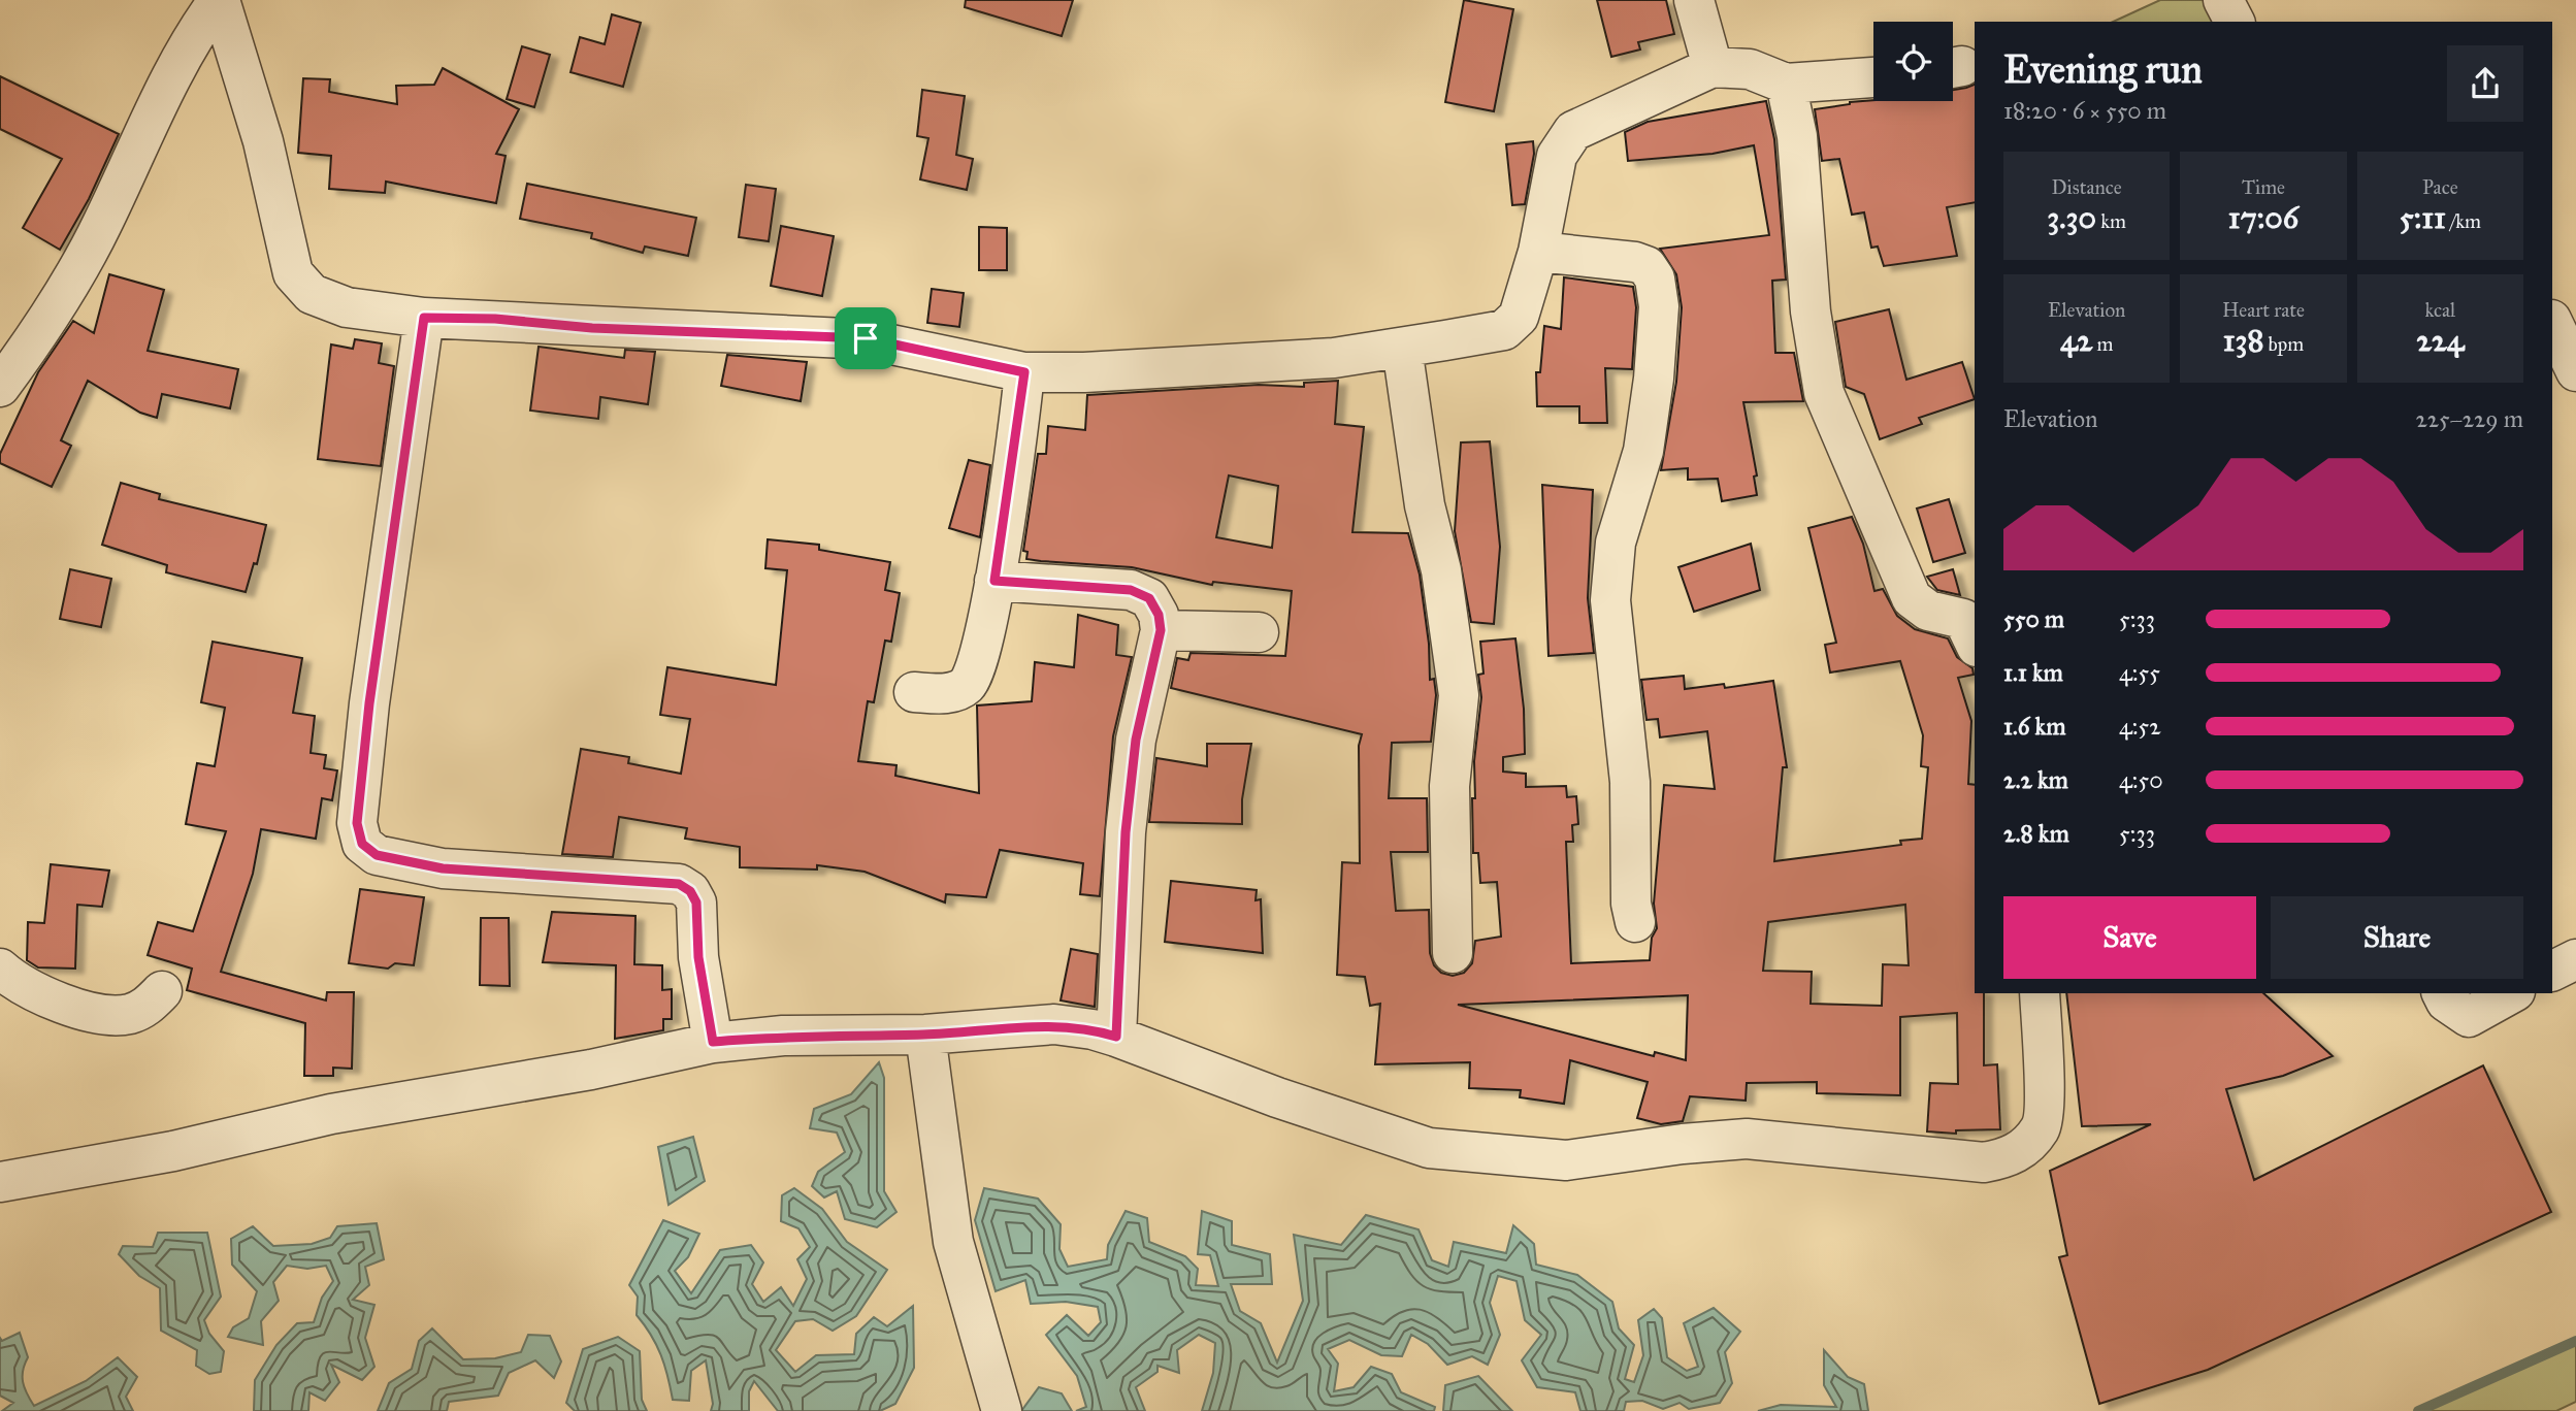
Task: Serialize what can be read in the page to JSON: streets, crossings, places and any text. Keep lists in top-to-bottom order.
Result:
{
  "page": {
    "heading": ["Evening run", "18:20 · 6 × 550 m"],
    "stats": [
      ["Distance", "3.30 km"],
      ["Time", "17:06"],
      ["Pace", "5:11 /km"],
      ["Elevation", "42 m"],
      ["Heart rate", "138 bpm"],
      ["kcal", "224"]
    ],
    "chart": ["Elevation", "225–229 m"],
    "list": [
      {
        "name": "550 m",
        "note": "5:33"
      },
      {
        "name": "1.1 km",
        "note": "4:55"
      },
      {
        "name": "1.6 km",
        "note": "4:52"
      },
      {
        "name": "2.2 km",
        "note": "4:50"
      },
      {
        "name": "2.8 km",
        "note": "5:33"
      }
    ],
    "buttons": ["Save", "Share"]
  }
}
